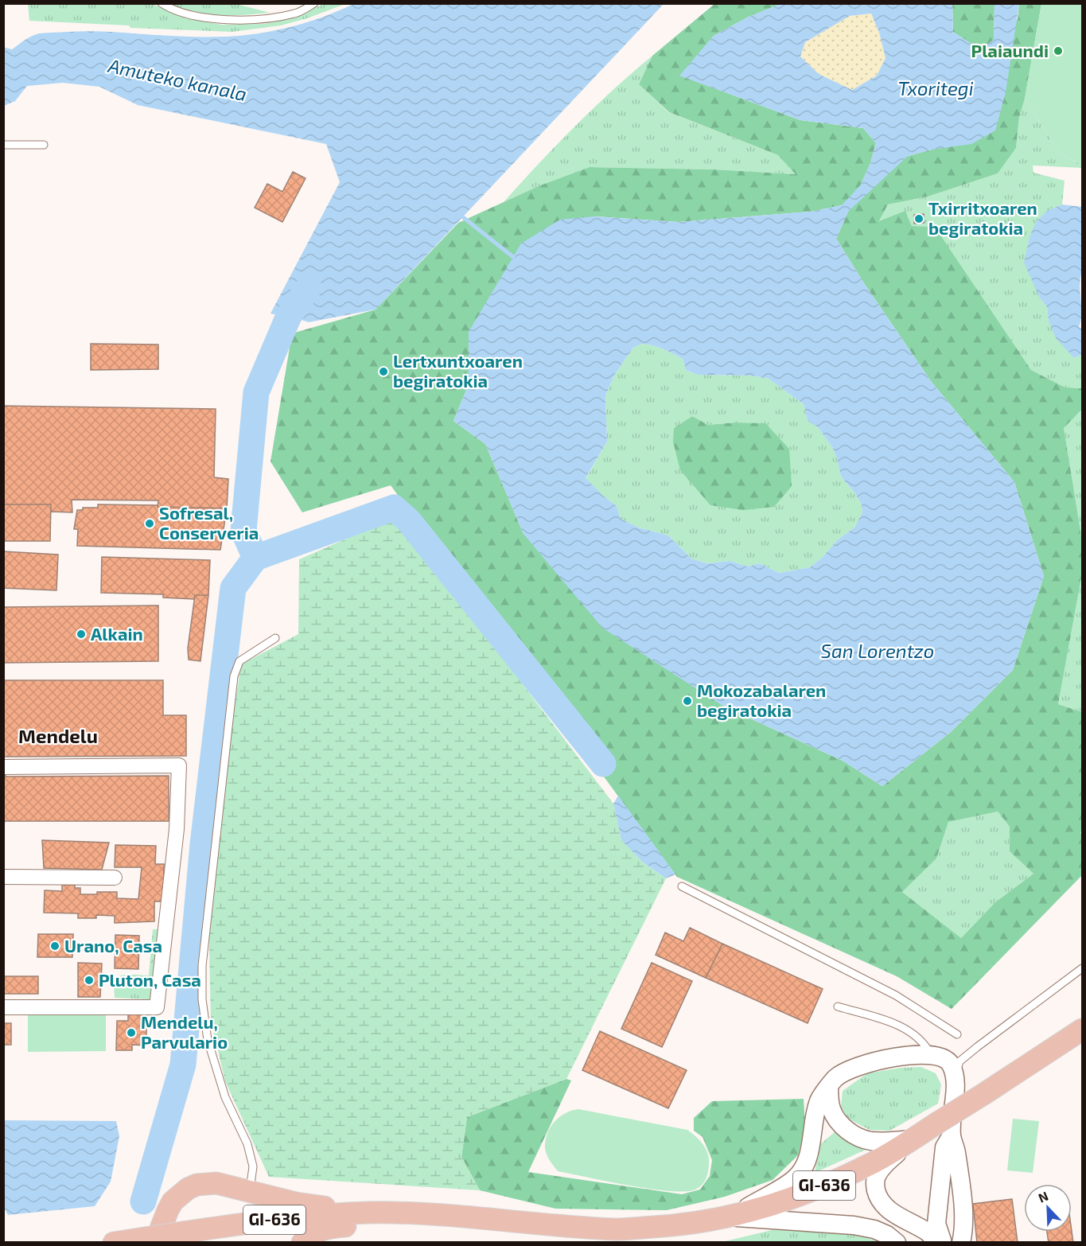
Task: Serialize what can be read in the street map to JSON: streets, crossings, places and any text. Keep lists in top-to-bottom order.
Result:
{
  "streets": {
    "main road": ["GI-636"]
  },
  "districts": ["Mendelu"],
  "water": ["Amuteko kanala", "Txoritegi", "San Lorentzo"],
  "places": [
    "Plaiaundi",
    "Txirritxoaren begiratokia",
    "Lertxuntxoaren begiratokia",
    "Sofresal, Conserveria",
    "Alkain",
    "Mokozabalaren begiratokia",
    "Urano, Casa",
    "Pluton, Casa",
    "Mendelu, Parvulario"
  ],
  "north": "top left"
}
